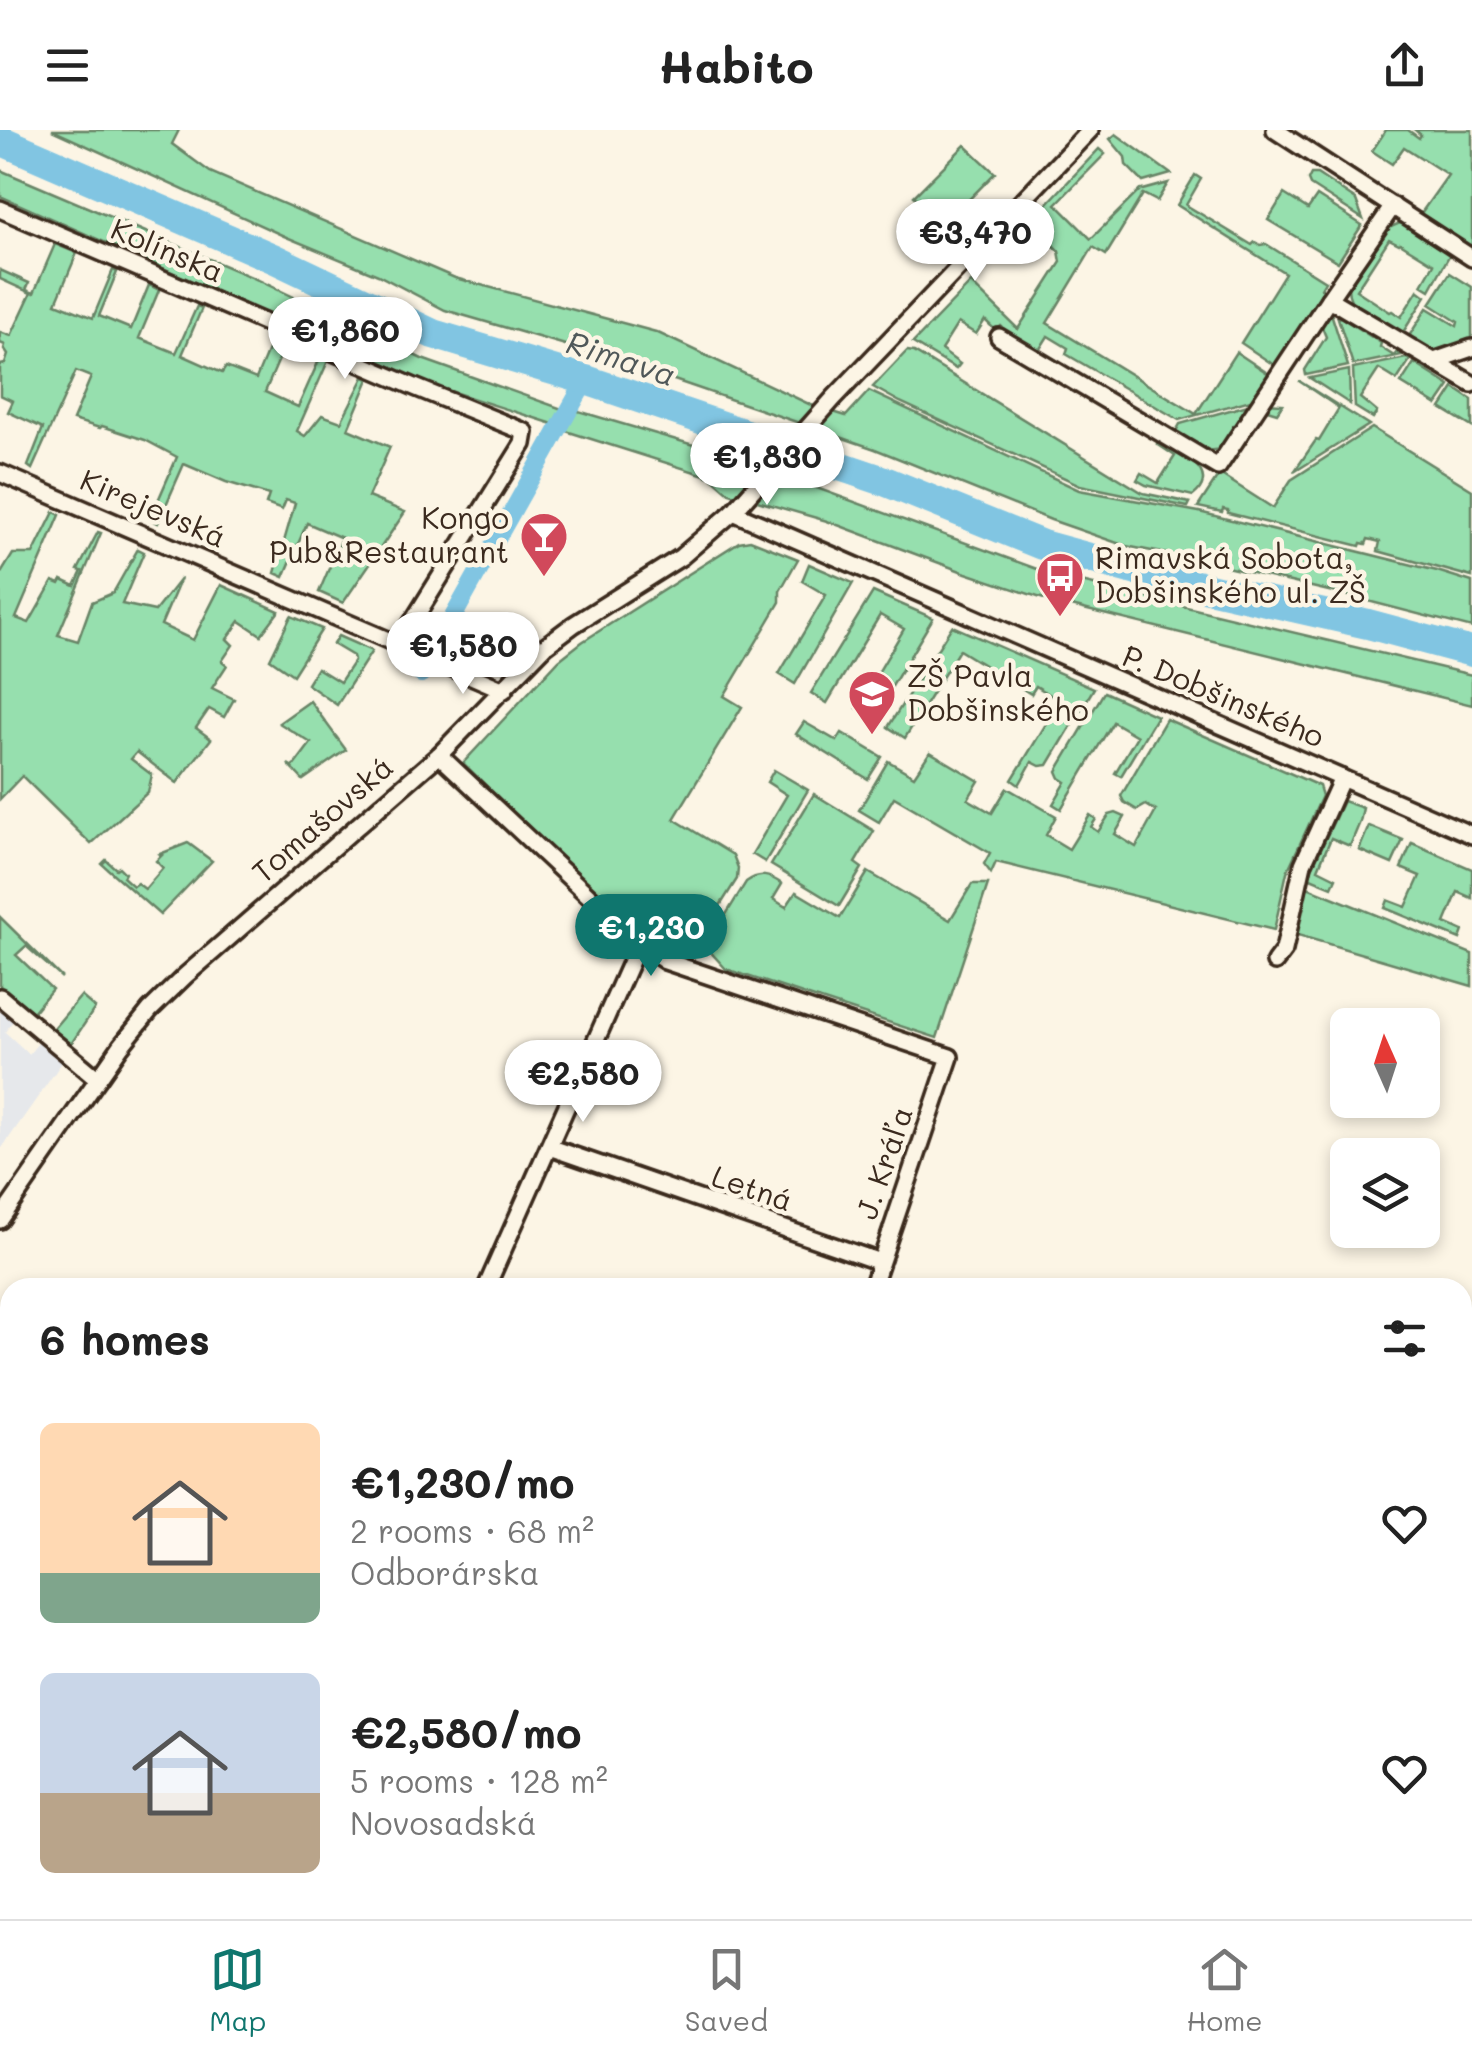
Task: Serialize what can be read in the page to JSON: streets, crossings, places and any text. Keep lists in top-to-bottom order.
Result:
{
  "streets": {
    "street": [
      "Kolínska",
      "Kirejevská",
      "P. Dobšinského",
      "Tomašovská",
      "J. Kráľa",
      "Letná"
    ]
  },
  "crossings": [
    ["Kolínska", "Kirejevská"],
    ["Kirejevská", "Tomašovská"],
    ["P. Dobšinského", "Tomašovská"],
    ["J. Kráľa", "Letná"]
  ],
  "water": ["Rimava"],
  "places": {
    "bar": ["Kongo Pub&Restaurant"],
    "bus stop": ["Rimavská Sobota, Dobšinského ul. ZŠ"],
    "school or university": ["ZŠ Pavla Dobšinského"]
  },
  "north": "top",
  "page": {
    "header": "Habito",
    "price": [
      "€3,470",
      "€1,860",
      "€1,830",
      "€1,580",
      "€1,230",
      "€2,580"
    ],
    "heading": "6 homes",
    "list": [
      {
        "name": "€1,230/mo",
        "note": "2 rooms · 68 m² · Odborárska"
      },
      {
        "name": "€2,580/mo",
        "note": "5 rooms · 128 m² · Novosadská"
      }
    ],
    "tabs": ["Map", "Saved", "Home"]
  }
}
